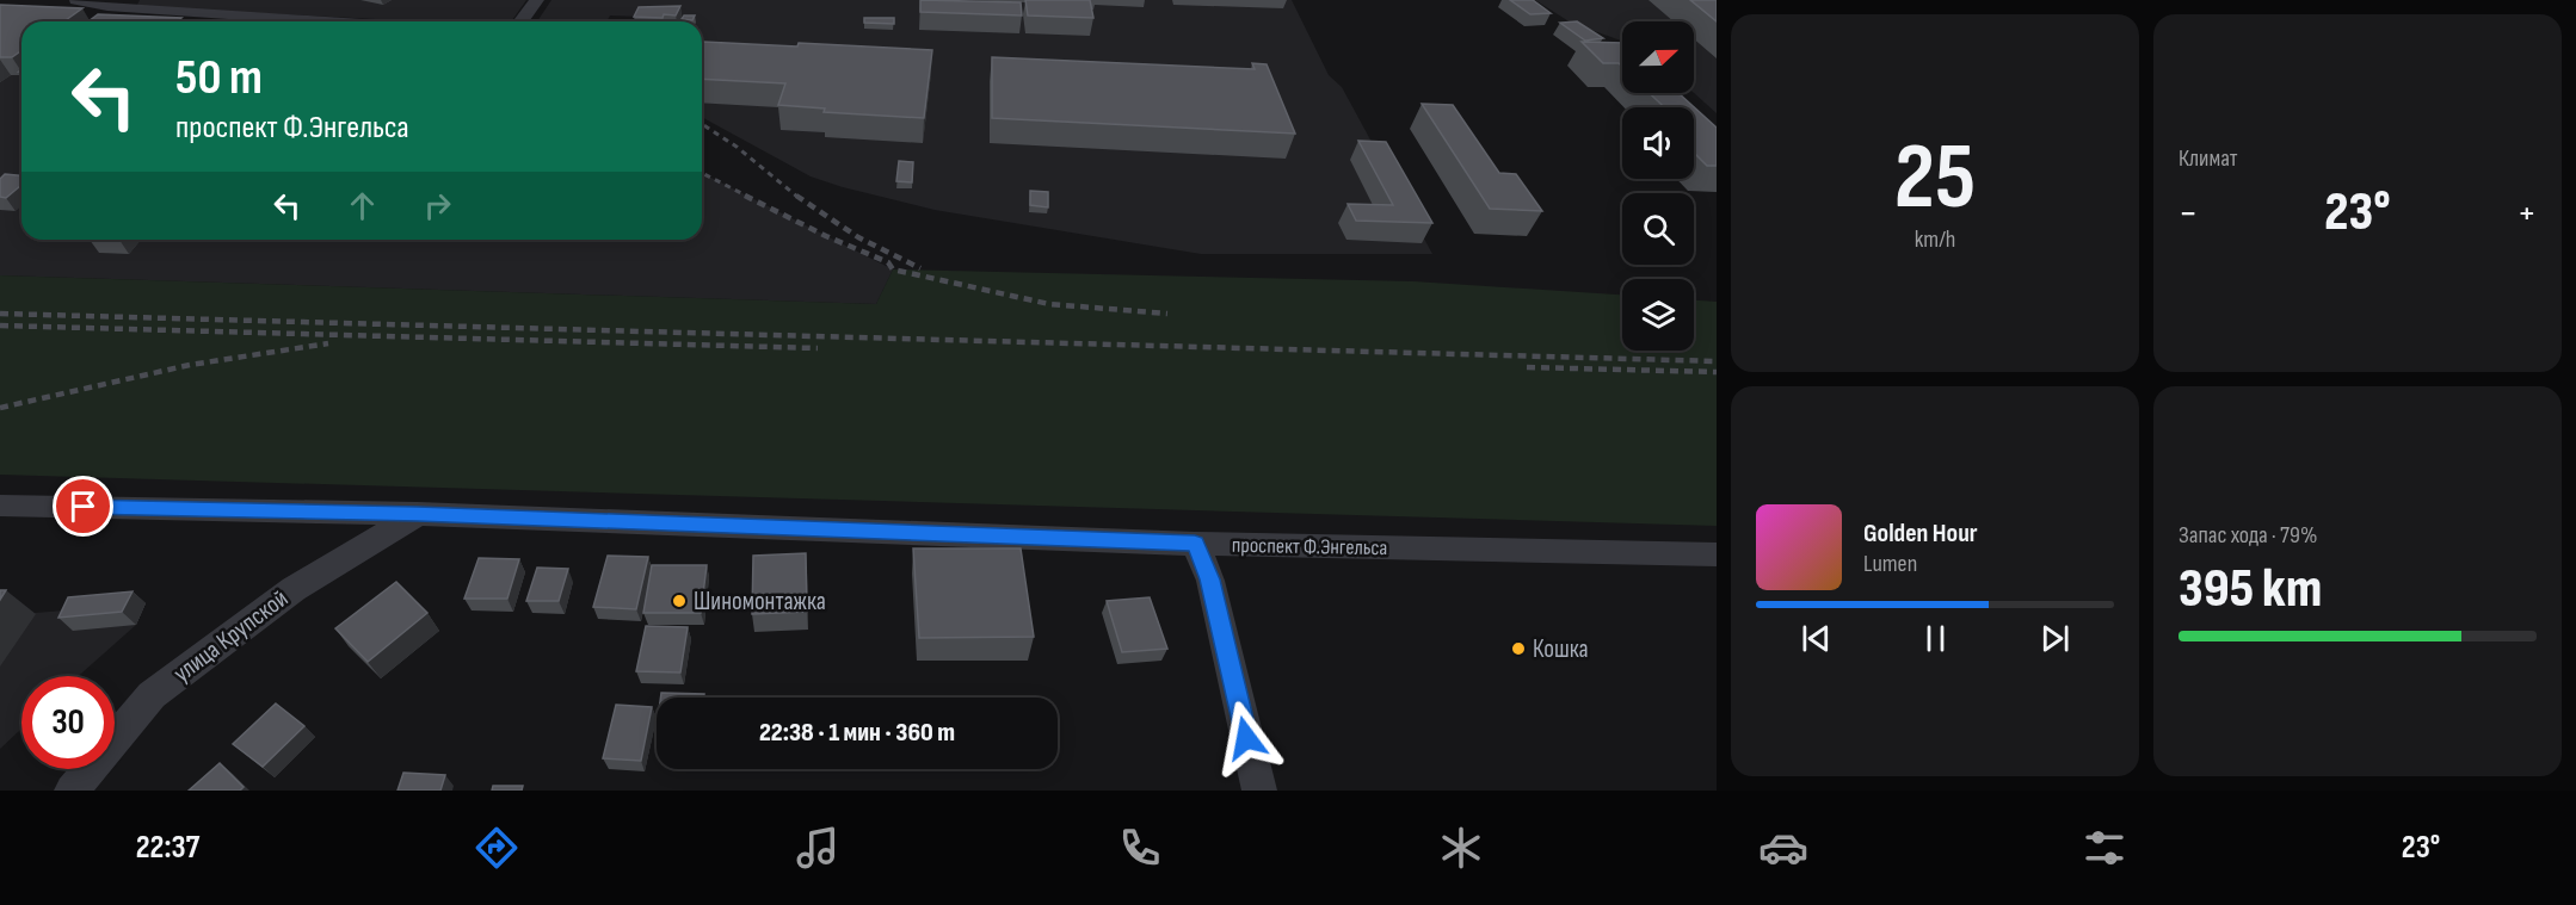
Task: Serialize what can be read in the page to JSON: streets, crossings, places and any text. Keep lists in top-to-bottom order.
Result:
{
  "streets": {
    "street": ["проспект Ф.Энгельса", "улица Крупской"]
  },
  "crossings": [
    ["проспект Ф.Энгельса", "улица Крупской"]
  ],
  "places": ["Шиномонтажка", "Кошка"],
  "north": "right",
  "page": {
    "tile": [
      ["25", "km/h"],
      "Климат",
      ["Запас хода · 79%", "395 km"]
    ],
    "turn": ["50 m", "проспект Ф.Энгельса"],
    "heat": ["−", "23°", "+"],
    "song": ["Golden Hour", "Lumen"],
    "limit": "30",
    "trip": "22:38 · 1 мин · 360 m",
    "tabs": ["22:37", "23°"]
  }
}
